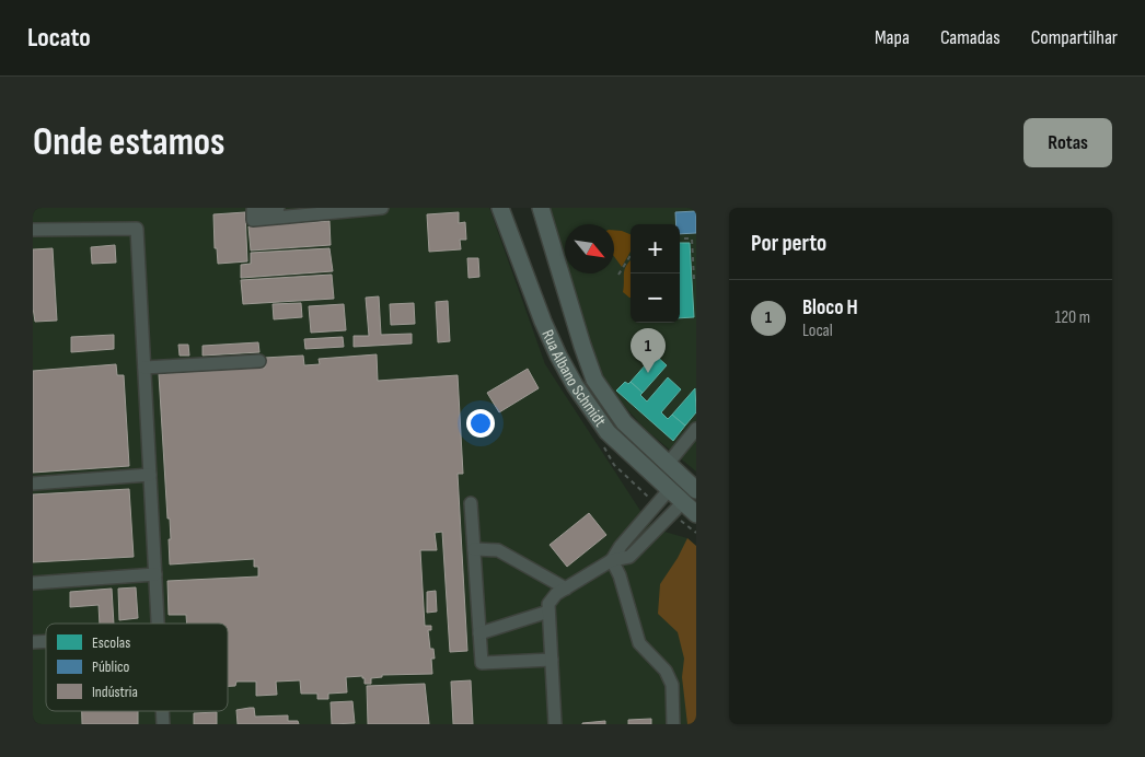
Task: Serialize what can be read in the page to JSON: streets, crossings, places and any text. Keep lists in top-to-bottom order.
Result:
{
  "streets": {
    "main road": ["Rua Albano Schmidt"]
  },
  "legend": ["Escolas", "Público", "Indústria"],
  "north": "bottom right",
  "page": {
    "header": "Locato",
    "nav": ["Mapa", "Camadas", "Compartilhar"],
    "buttons": "Rotas",
    "title": "Onde estamos",
    "heading": "Por perto",
    "map_buttons": ["+", "−"],
    "list": [
      {
        "mark": "1",
        "name": "Bloco H",
        "note": "Local",
        "value": "120 m"
      }
    ],
    "pins": "1"
  }
}
